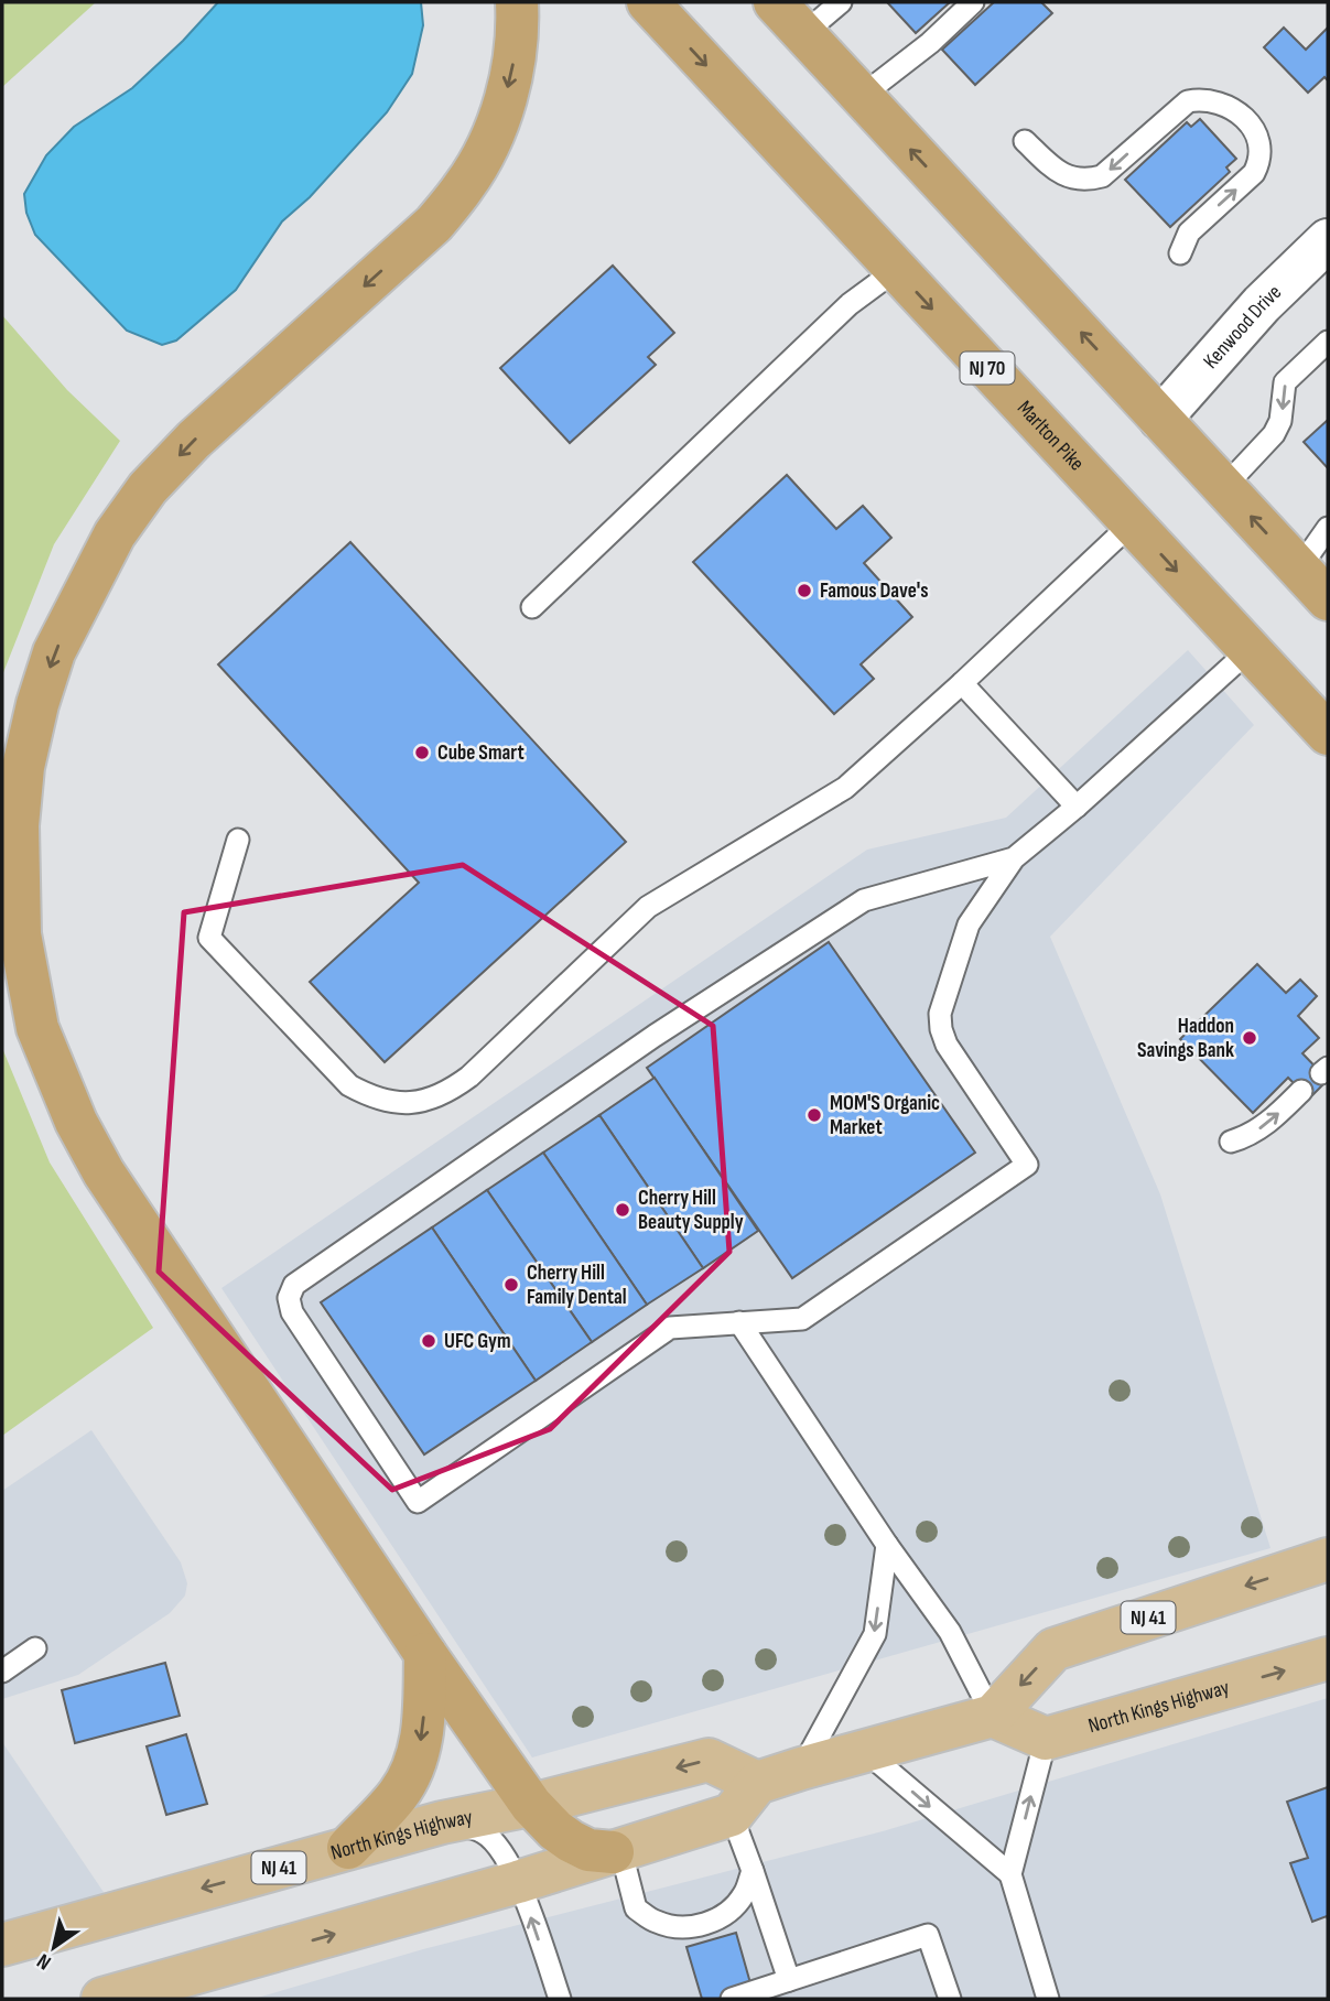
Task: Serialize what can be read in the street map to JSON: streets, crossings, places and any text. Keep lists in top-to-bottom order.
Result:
{
  "streets": {
    "highway": ["NJ 70", "Marlton Pike"],
    "main road": ["NJ 41", "North Kings Highway"],
    "street": ["Kenwood Drive"]
  },
  "places": [
    "Famous Dave's",
    "Cube Smart",
    "Haddon Savings Bank",
    "MOM'S Organic Market",
    "Cherry Hill Beauty Supply",
    "Cherry Hill Family Dental",
    "UFC Gym"
  ],
  "north": "bottom left"
}
